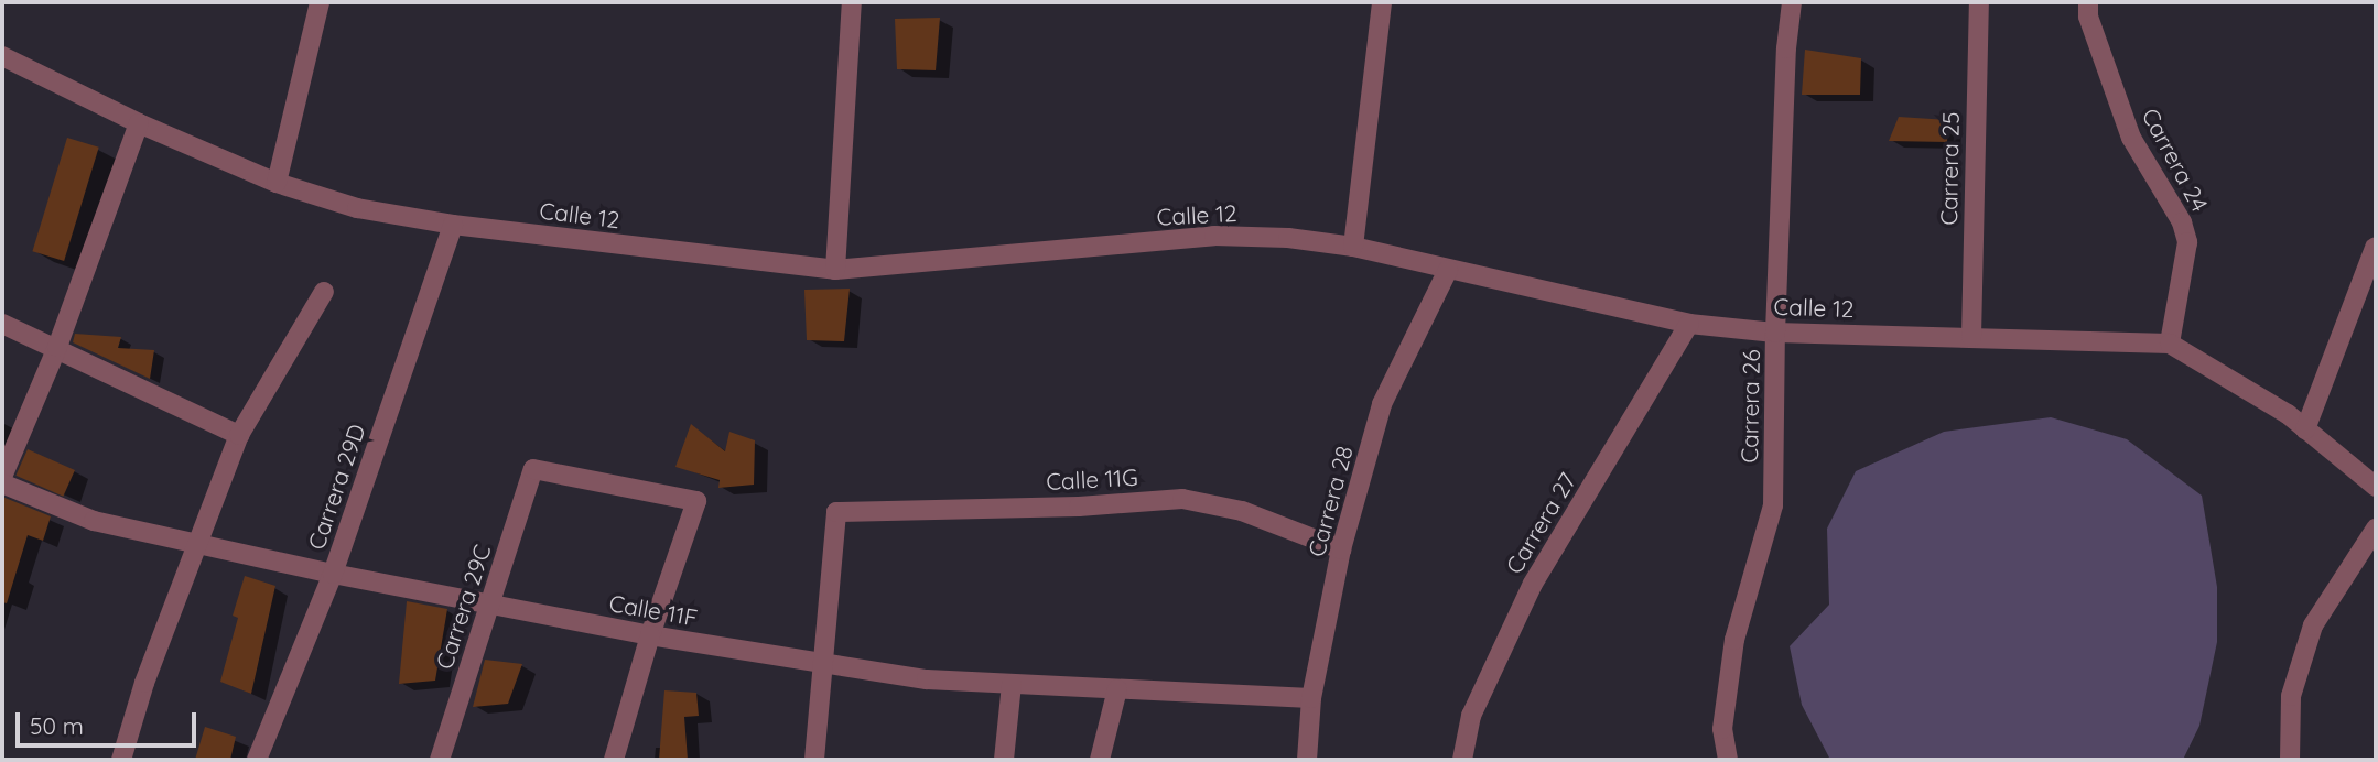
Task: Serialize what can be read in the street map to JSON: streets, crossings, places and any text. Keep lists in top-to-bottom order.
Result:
{
  "streets": {
    "street": [
      "Carrera 24",
      "Carrera 25",
      "Calle 12",
      "Carrera 26",
      "Calle 11G",
      "Carrera 29D",
      "Carrera 28",
      "Carrera 27",
      "Carrera 29C",
      "Calle 11F"
    ]
  },
  "crossings": [
    ["Carrera 24", "Calle 12"],
    ["Carrera 25", "Calle 12"],
    ["Calle 12", "Carrera 26"],
    ["Calle 12", "Carrera 29D"],
    ["Calle 12", "Carrera 28"],
    ["Calle 12", "Carrera 27"],
    ["Calle 11G", "Carrera 28"],
    ["Calle 11G", "Calle 11F"],
    ["Carrera 29D", "Calle 11F"],
    ["Carrera 28", "Calle 11F"],
    ["Carrera 29C", "Calle 11F"]
  ],
  "scale_bar": "50 m"
}
